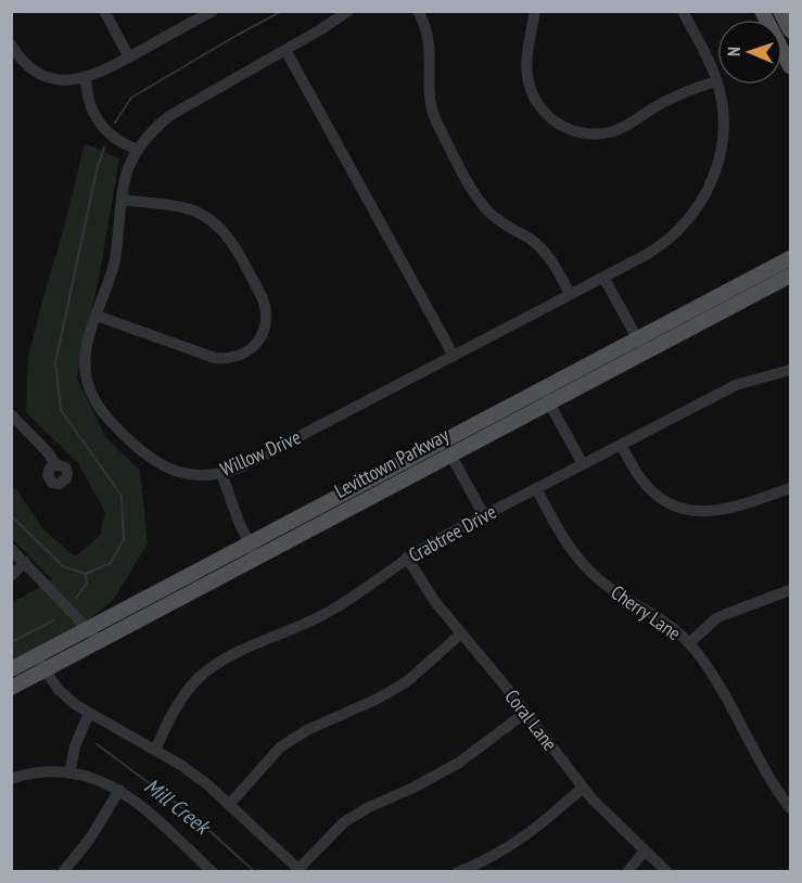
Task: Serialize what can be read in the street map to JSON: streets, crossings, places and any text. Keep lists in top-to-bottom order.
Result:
{
  "streets": {
    "main road": ["Levittown Parkway"],
    "street": [
      "Willow Drive",
      "Crabtree Drive",
      "Cherry Lane",
      "Coral Lane"
    ]
  },
  "crossings": [
    ["Crabtree Drive", "Cherry Lane"],
    ["Crabtree Drive", "Coral Lane"]
  ],
  "water": ["Mill Creek"],
  "north": "left"
}
